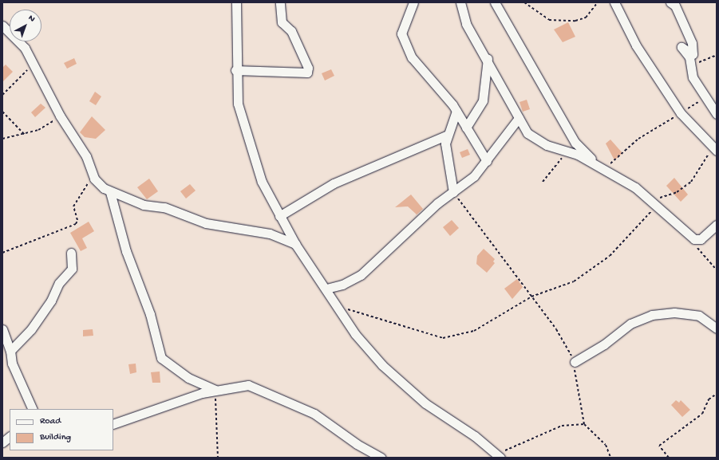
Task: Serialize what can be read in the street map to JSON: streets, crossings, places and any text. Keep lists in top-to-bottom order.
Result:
{
  "legend": ["Road", "Building"],
  "north": "top right"
}
